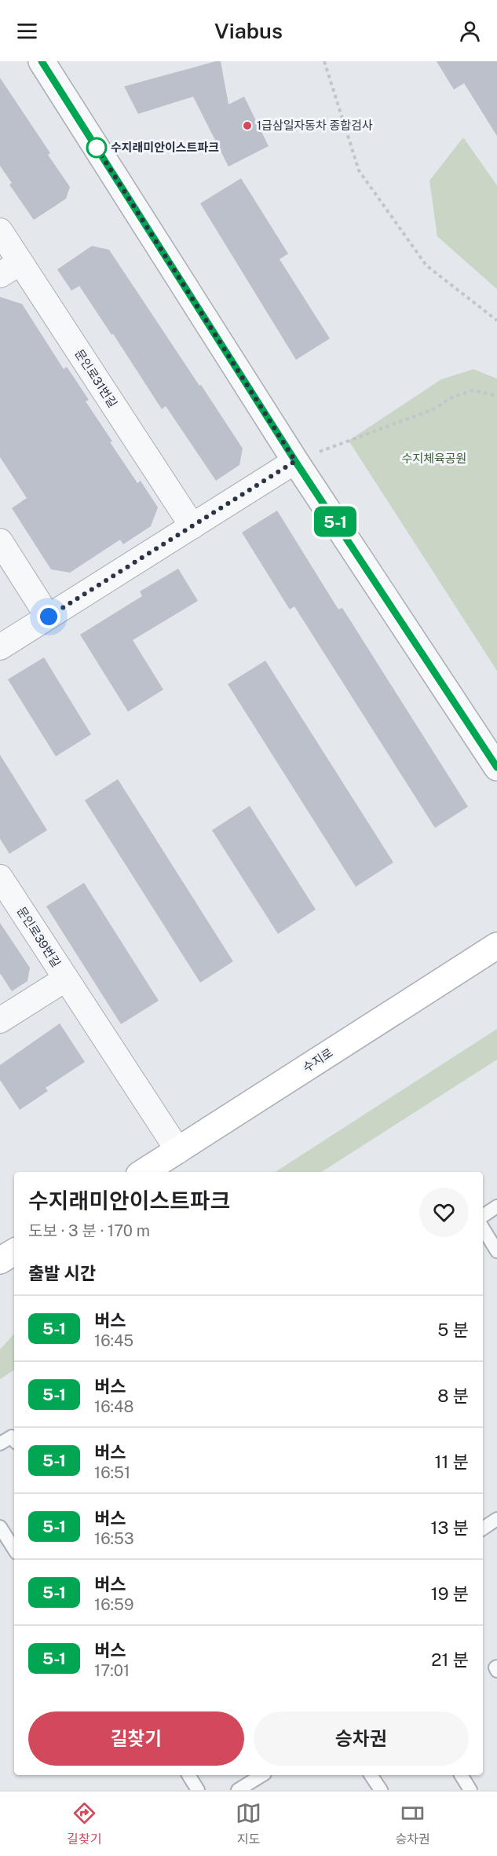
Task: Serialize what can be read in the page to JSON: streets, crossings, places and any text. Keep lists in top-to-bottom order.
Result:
{
  "streets": {
    "main road": ["수지로"],
    "street": ["문인로31번길", "문인로39번길"]
  },
  "parks": ["수지체육공원"],
  "places": ["1급삼일자동차 종합검사", "수지래미안이스트파크"],
  "lines": ["bus line 5-1"],
  "page": {
    "header": "Viabus",
    "on_map": "5-1",
    "heading": [
      ["수지래미안이스트파크", "도보 · 3 분 · 170 m"],
      "출발 시간"
    ],
    "list": [
      {
        "mark": "5-1",
        "name": "버스",
        "note": "16:45",
        "value": "5 분"
      },
      {
        "mark": "5-1",
        "name": "버스",
        "note": "16:48",
        "value": "8 분"
      },
      {
        "mark": "5-1",
        "name": "버스",
        "note": "16:51",
        "value": "11 분"
      },
      {
        "mark": "5-1",
        "name": "버스",
        "note": "16:53",
        "value": "13 분"
      },
      {
        "mark": "5-1",
        "name": "버스",
        "note": "16:59",
        "value": "19 분"
      },
      {
        "mark": "5-1",
        "name": "버스",
        "note": "17:01",
        "value": "21 분"
      }
    ],
    "buttons": ["길찾기", "승차권"],
    "tabs": ["길찾기", "지도", "승차권"]
  }
}
